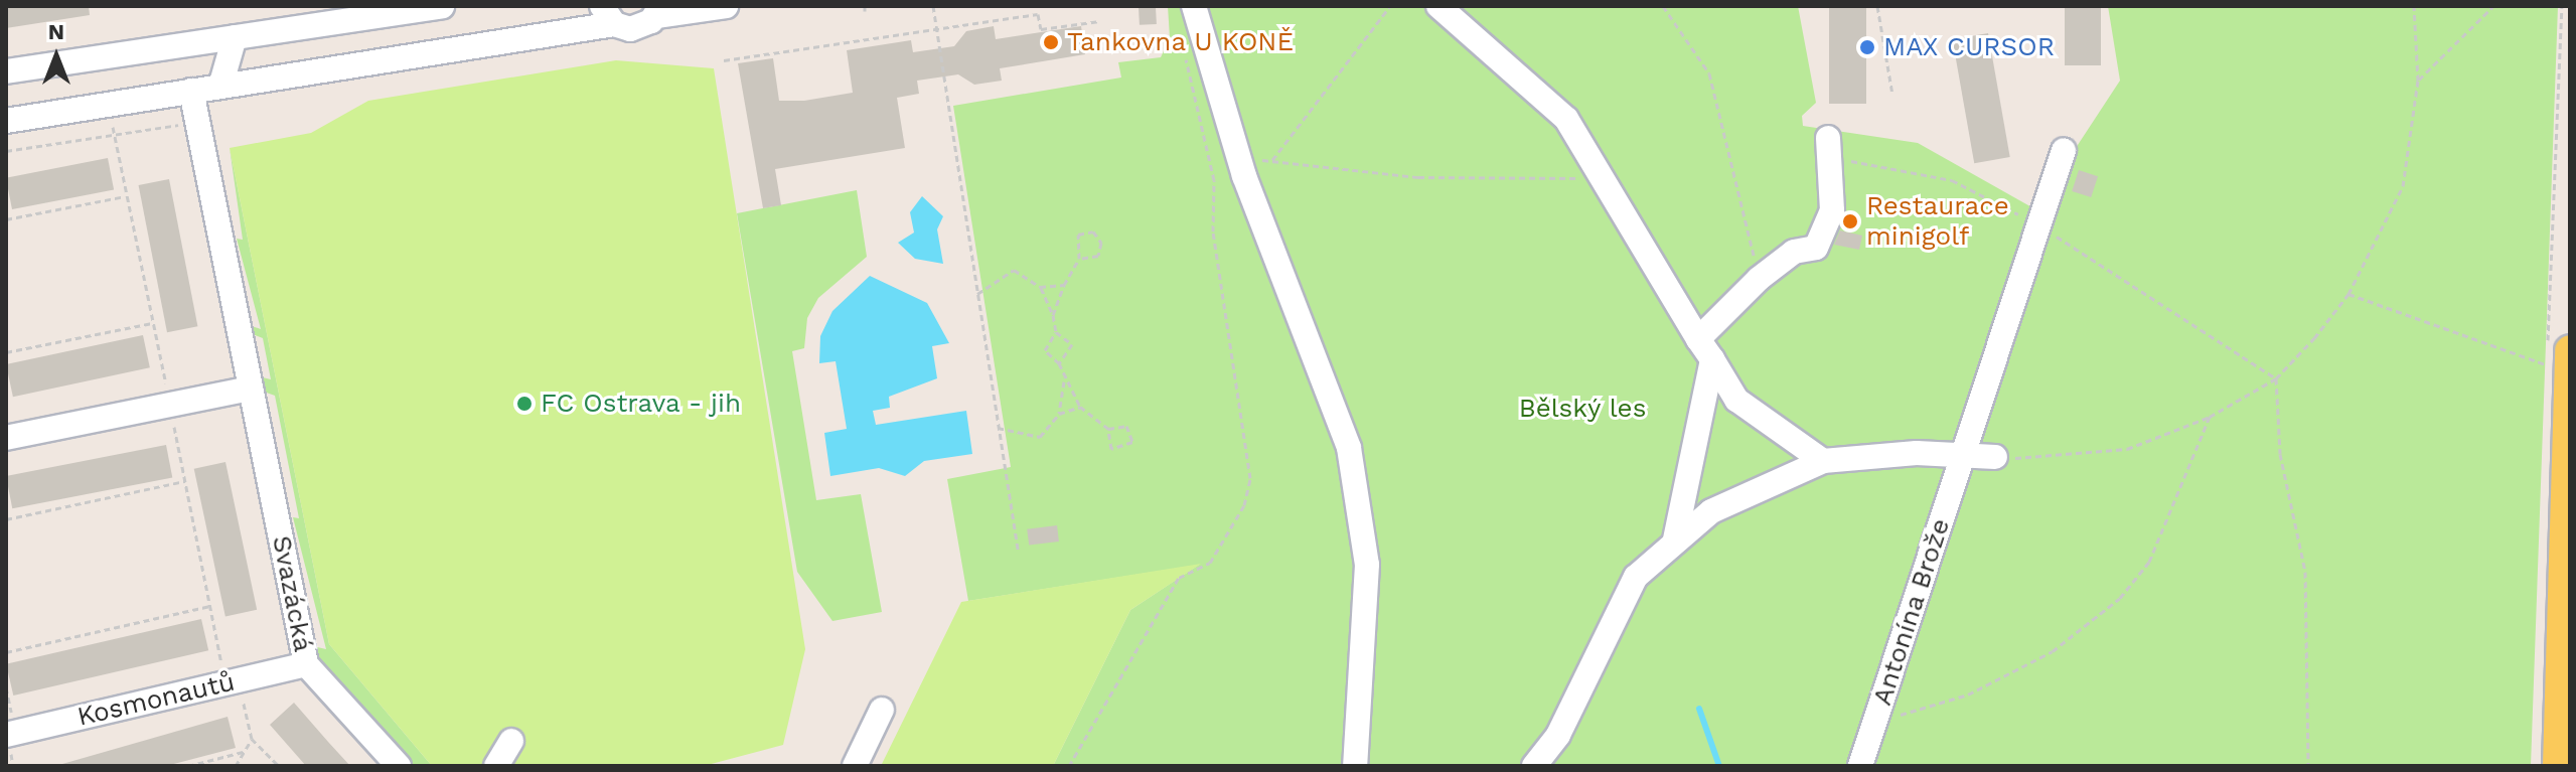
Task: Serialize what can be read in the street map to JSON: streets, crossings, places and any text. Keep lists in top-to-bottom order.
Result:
{
  "streets": {
    "street": ["Svazácká", "Antonína Brože", "Kosmonautů"]
  },
  "crossings": [
    ["Svazácká", "Kosmonautů"]
  ],
  "parks": ["Bělský les"],
  "places": [
    "Tankovna U KONĚ",
    "MAX CURSOR",
    "Restaurace minigolf",
    "FC Ostrava - jih"
  ],
  "north": "top"
}
